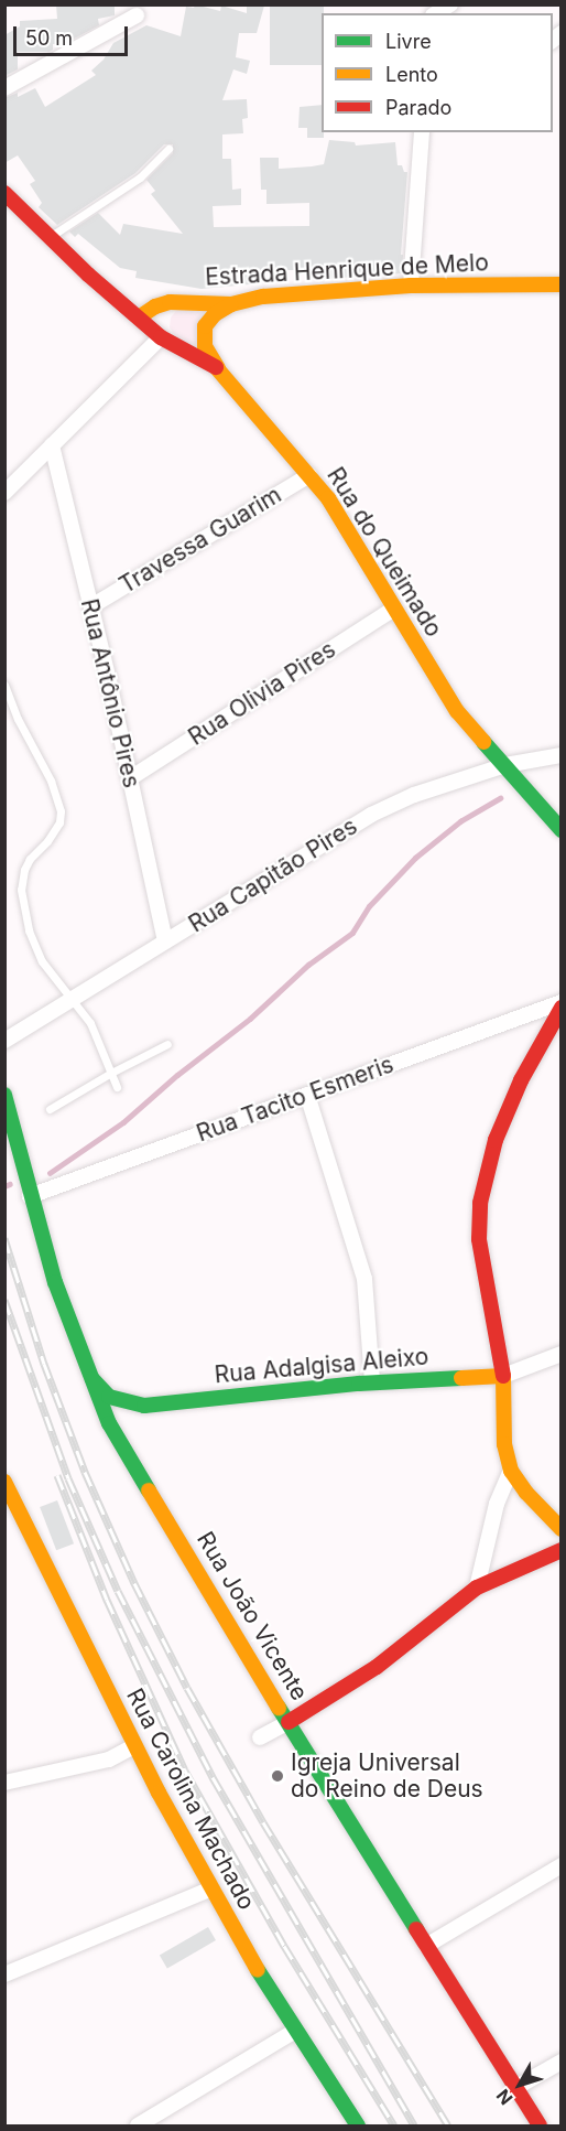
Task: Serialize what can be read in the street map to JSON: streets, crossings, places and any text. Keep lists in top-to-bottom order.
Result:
{
  "streets": {
    "main road": [
      "Estrada Henrique de Melo",
      "Rua do Queimado",
      "Rua Adalgisa Aleixo",
      "Rua João Vicente",
      "Rua Carolina Machado"
    ],
    "street": [
      "Travessa Guarim",
      "Rua Antônio Pires",
      "Rua Olivia Pires",
      "Rua Capitão Pires",
      "Rua Tacito Esmeris"
    ]
  },
  "crossings": [
    ["Estrada Henrique de Melo", "Rua do Queimado"],
    ["Travessa Guarim", "Rua do Queimado"],
    ["Travessa Guarim", "Rua Antônio Pires"],
    ["Rua do Queimado", "Rua Olivia Pires"],
    ["Rua do Queimado", "Rua Capitão Pires"],
    ["Rua Antônio Pires", "Rua Olivia Pires"],
    ["Rua Antônio Pires", "Rua Capitão Pires"],
    ["Rua Tacito Esmeris", "Rua João Vicente"],
    ["Rua Adalgisa Aleixo", "Rua João Vicente"]
  ],
  "places": ["Igreja Universal do Reino de Deus"],
  "legend": ["Livre", "Lento", "Parado"],
  "scale_bar": "50 m",
  "north": "bottom left"
}
